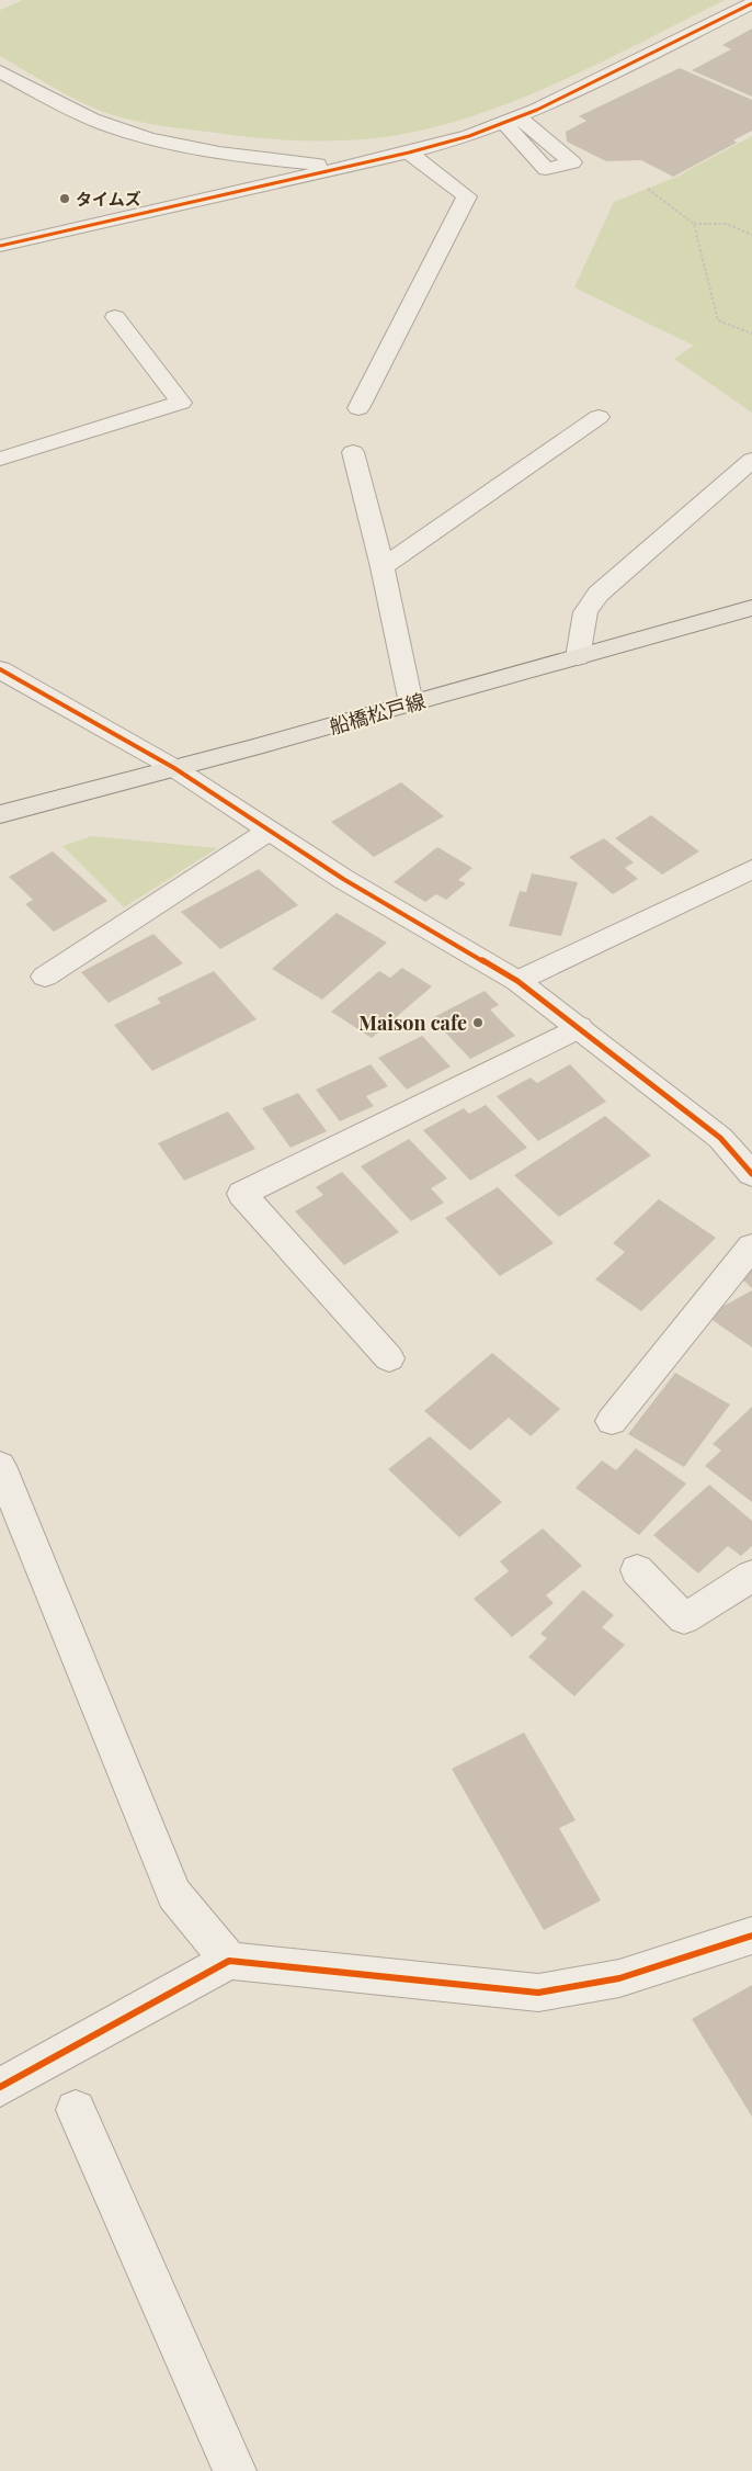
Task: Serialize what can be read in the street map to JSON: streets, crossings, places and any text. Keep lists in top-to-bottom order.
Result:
{
  "streets": {
    "main road": ["船橋松戸線"]
  },
  "places": ["タイムズ", "Maison cafe"]
}
